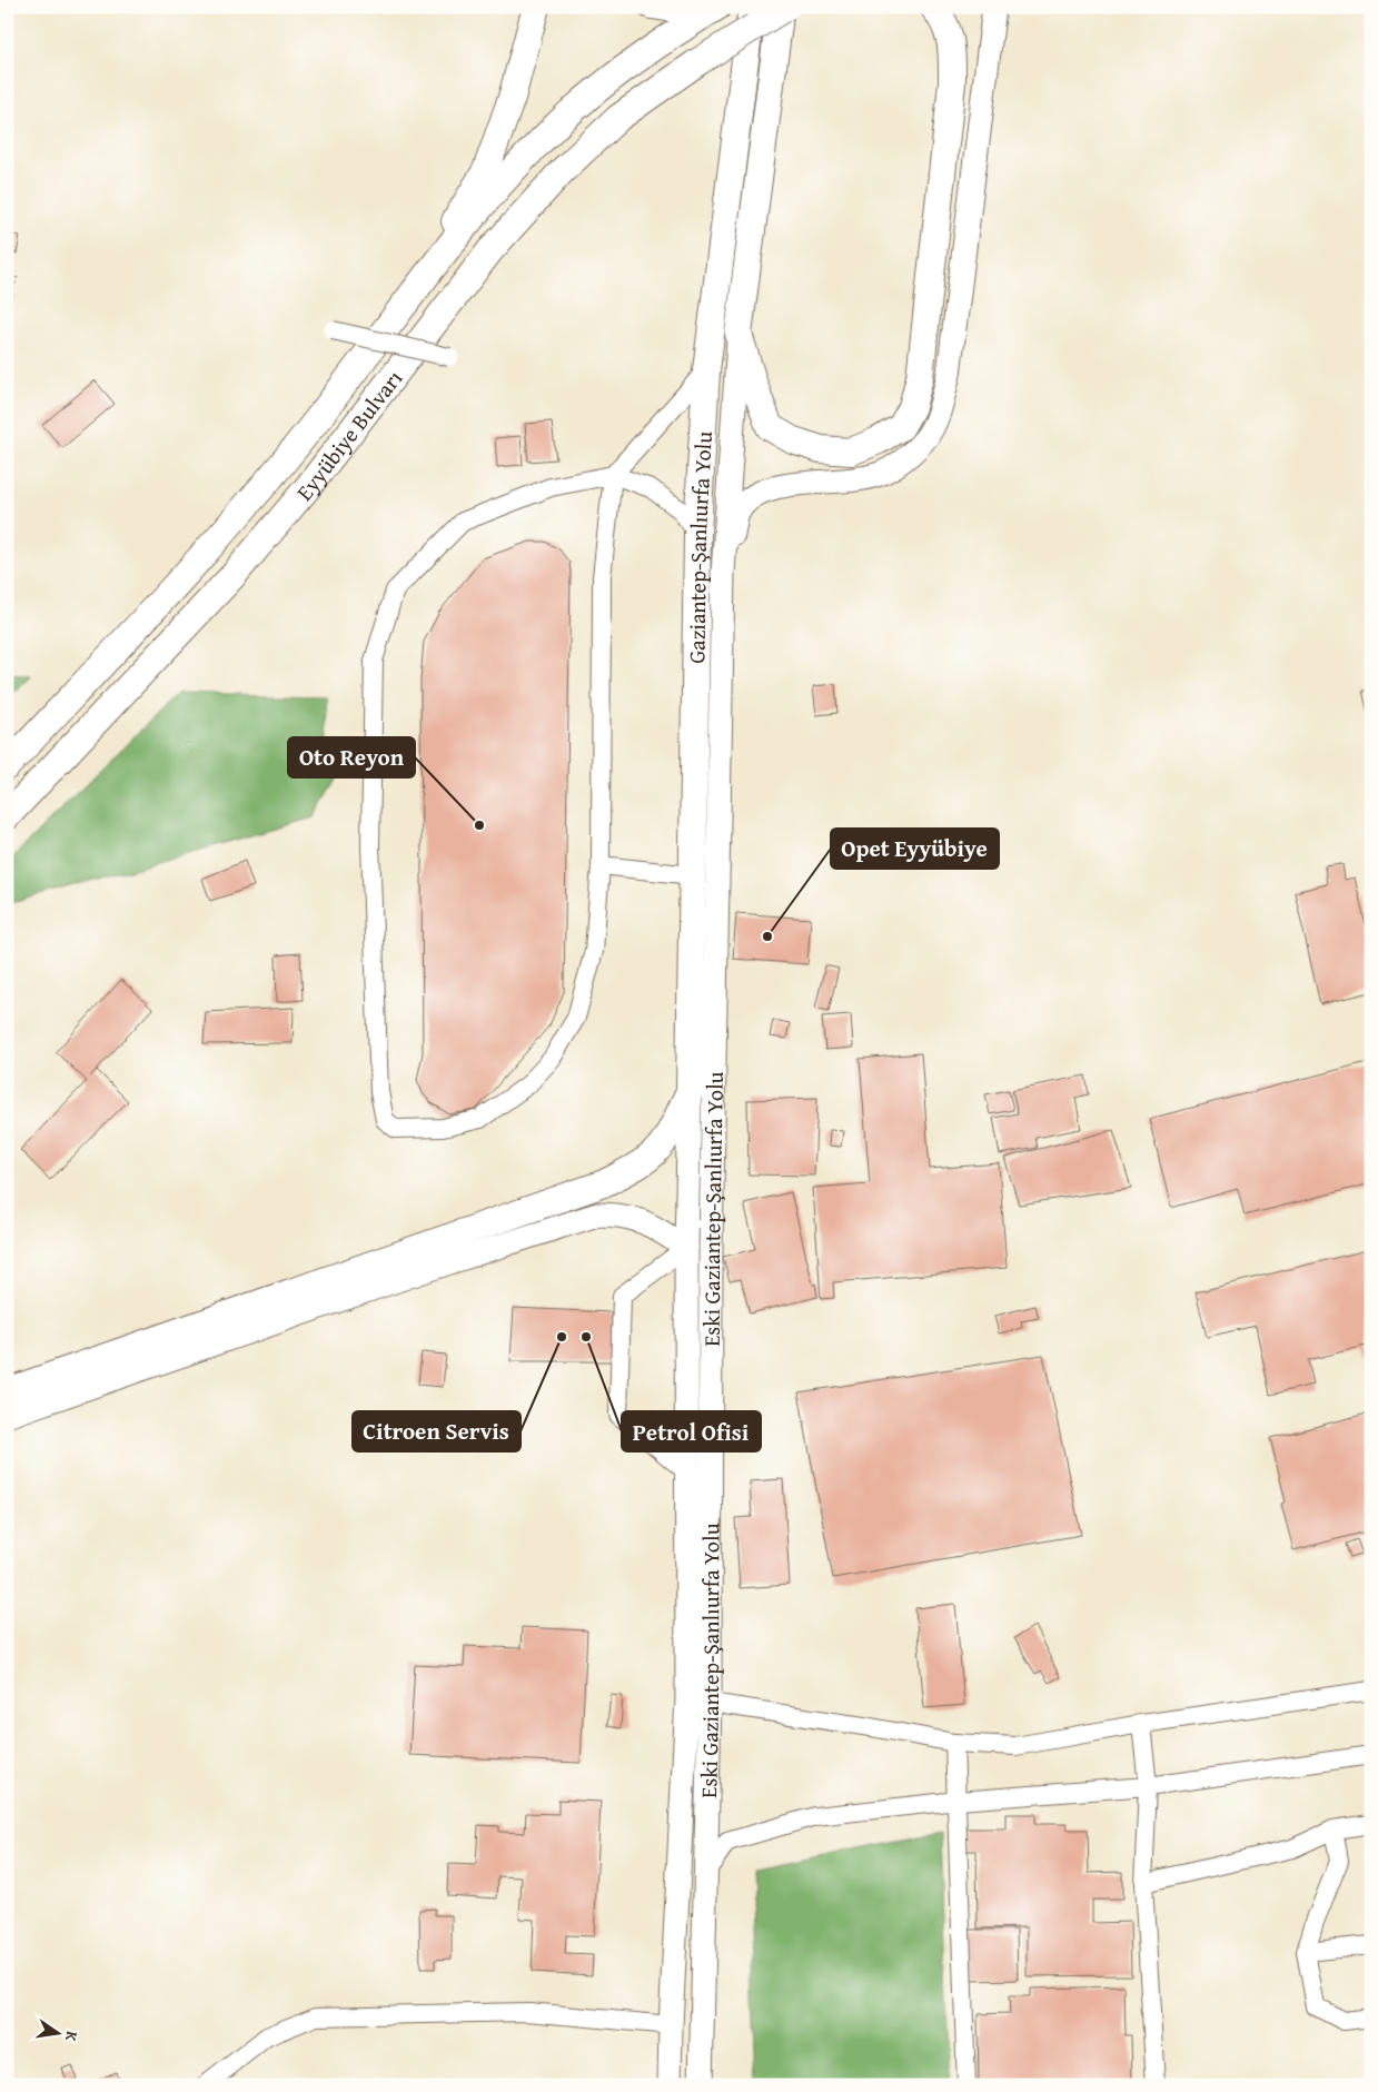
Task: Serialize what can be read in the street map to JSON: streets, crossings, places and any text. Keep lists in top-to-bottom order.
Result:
{
  "streets": {
    "highway": ["Eyyübiye Bulvarı", "Gaziantep-Şanlıurfa Yolu"],
    "main road": ["Eski Gaziantep-Şanlıurfa Yolu"]
  },
  "crossings": [
    ["Gaziantep-Şanlıurfa Yolu", "Eski Gaziantep-Şanlıurfa Yolu"]
  ],
  "places": [
    "Oto Reyon",
    "Opet Eyyübiye",
    "Citroen Servis",
    "Petrol Ofisi"
  ],
  "north": "right"
}
